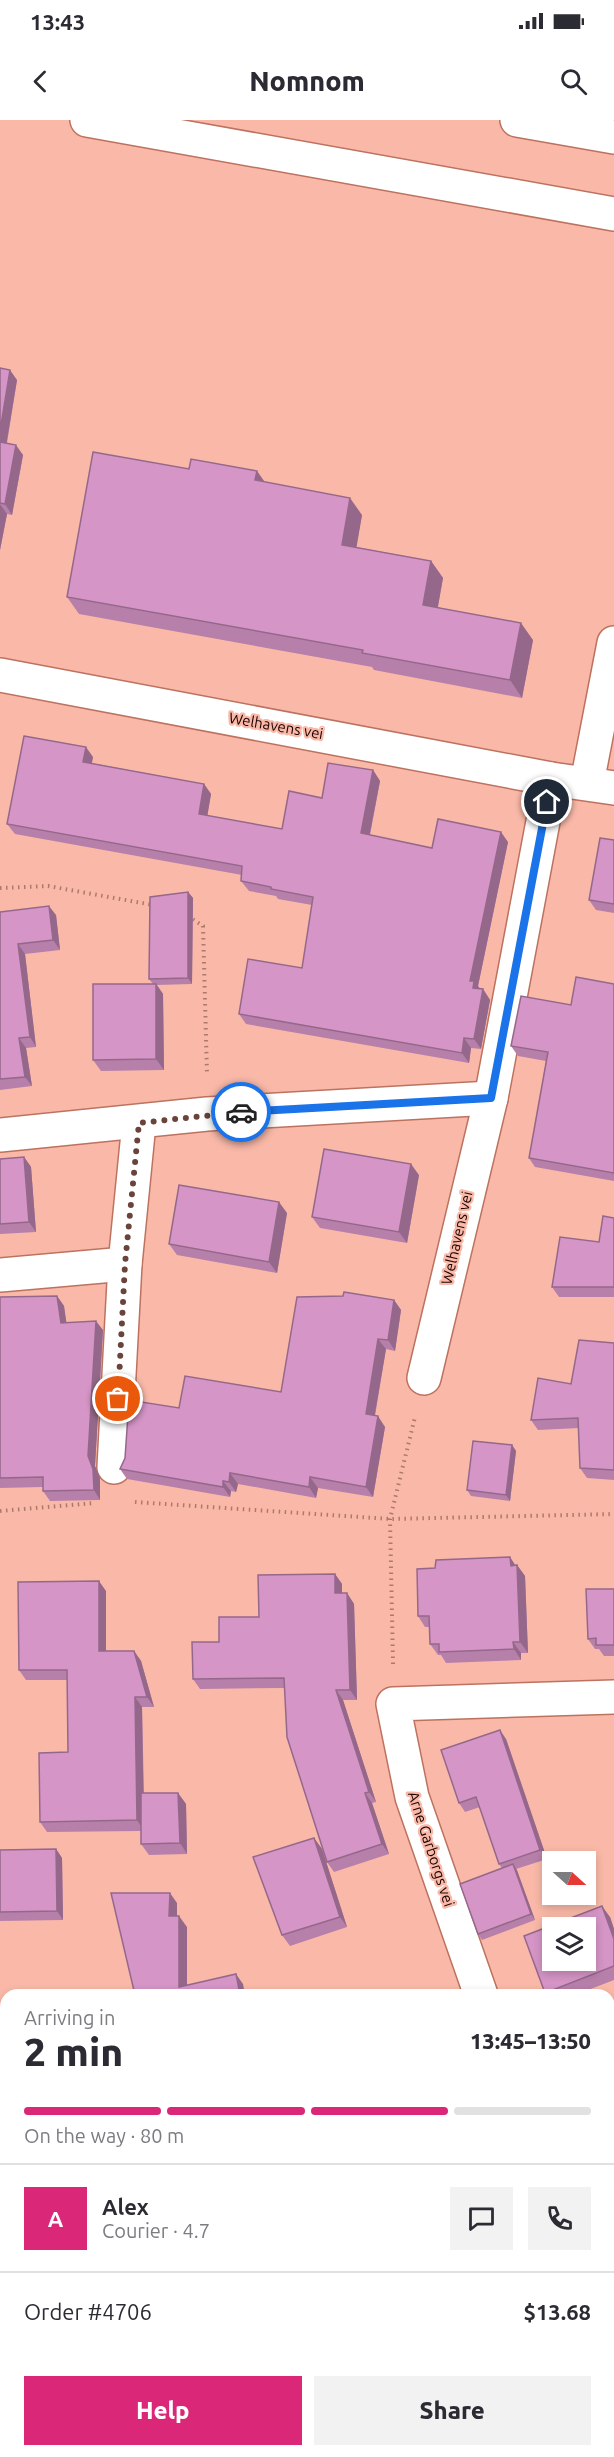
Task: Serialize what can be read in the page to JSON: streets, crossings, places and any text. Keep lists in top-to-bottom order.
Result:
{
  "streets": {
    "main road": ["Welhavens vei", "Arne Garborgs vei"]
  },
  "north": "right",
  "page": {
    "status": "13:43",
    "header": "Nomnom",
    "heading": ["2 min", "Arriving in", "13:45–13:50"],
    "panel": [
      "Alex",
      "Courier · 4.7",
      "Order #4706",
      "$13.68"
    ],
    "bar": "On the way · 80 m",
    "round": "A",
    "buttons": ["Help", "Share"]
  }
}
